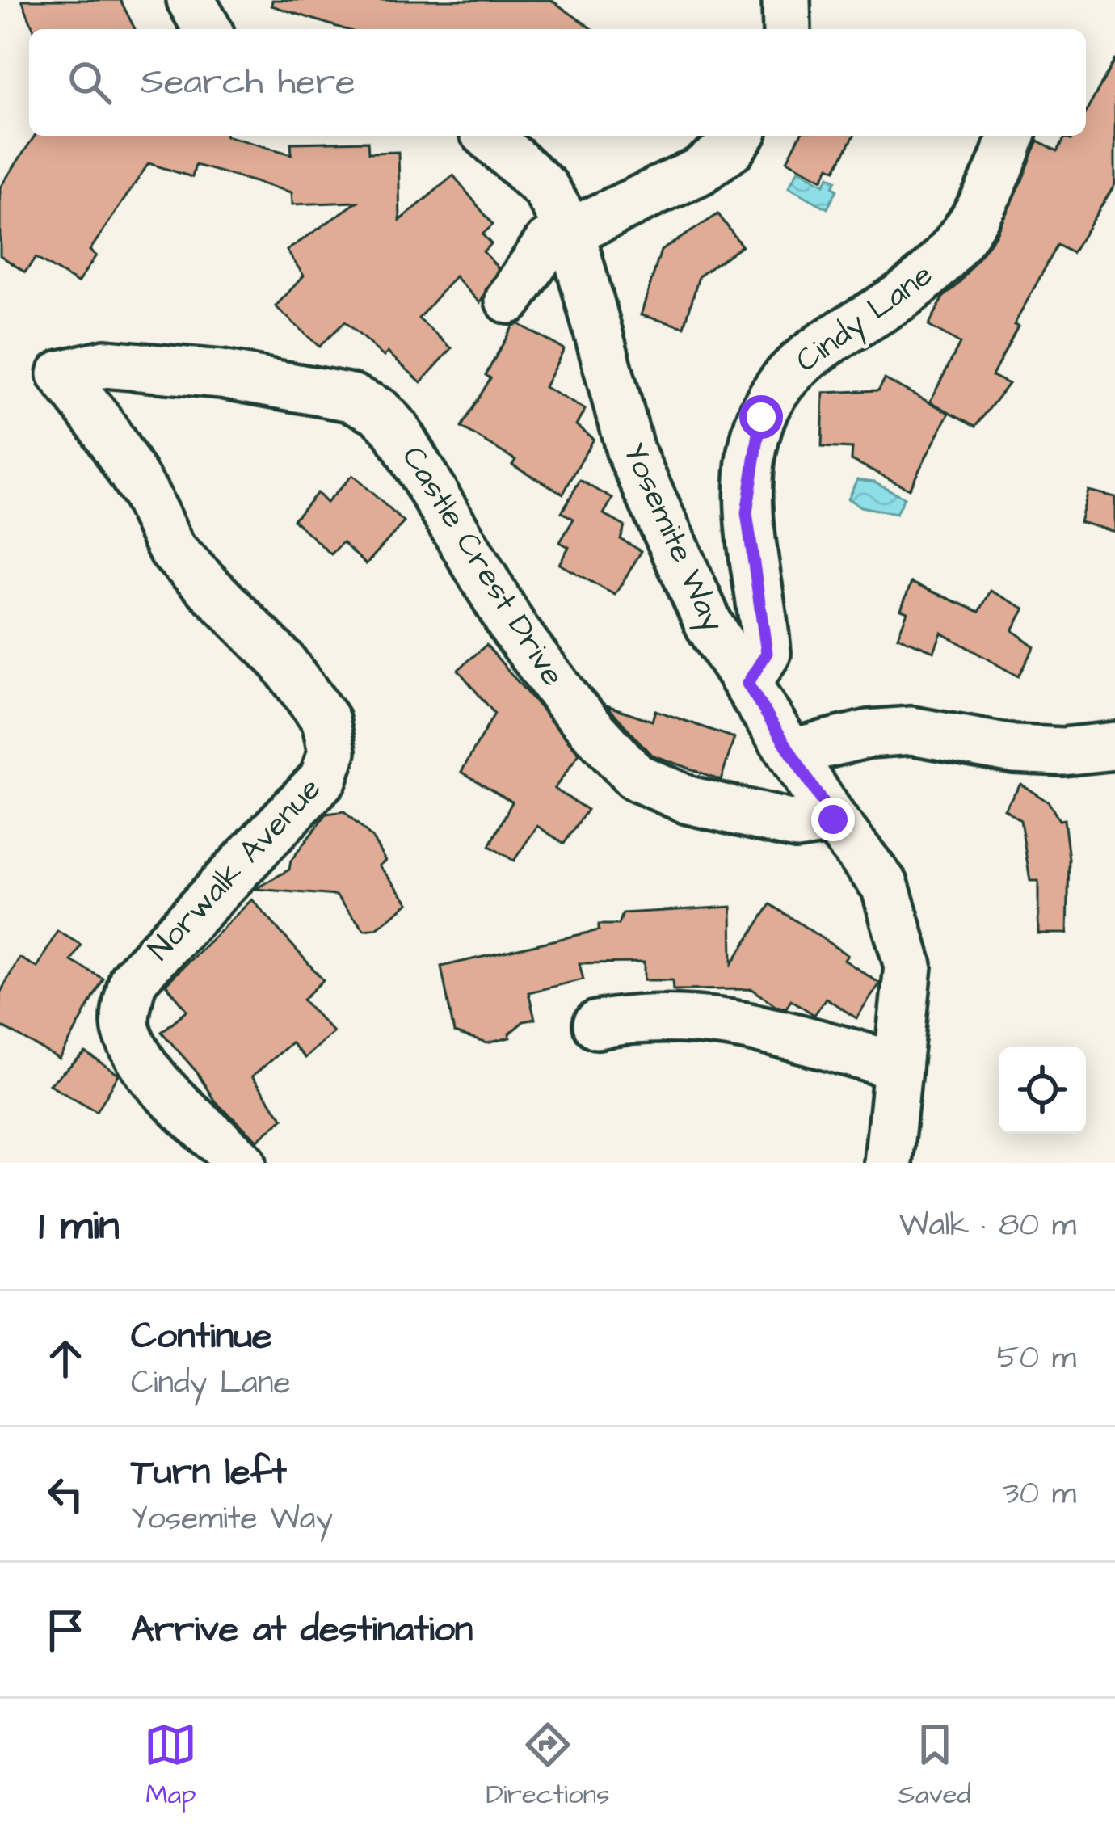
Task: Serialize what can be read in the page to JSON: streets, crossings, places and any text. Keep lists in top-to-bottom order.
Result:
{
  "streets": {
    "street": [
      "Cindy Lane",
      "Yosemite Way",
      "Castle Crest Drive",
      "Norwalk Avenue"
    ]
  },
  "crossings": [
    ["Cindy Lane", "Yosemite Way"],
    ["Yosemite Way", "Castle Crest Drive"],
    ["Castle Crest Drive", "Norwalk Avenue"]
  ],
  "page": {
    "search": "Search here",
    "heading": ["1 min", "Walk · 80 m"],
    "list": [
      ["Continue", "Cindy Lane", "50 m"],
      ["Turn left", "Yosemite Way", "30 m"],
      "Arrive at destination"
    ],
    "nav": ["Map", "Directions", "Saved"]
  }
}
